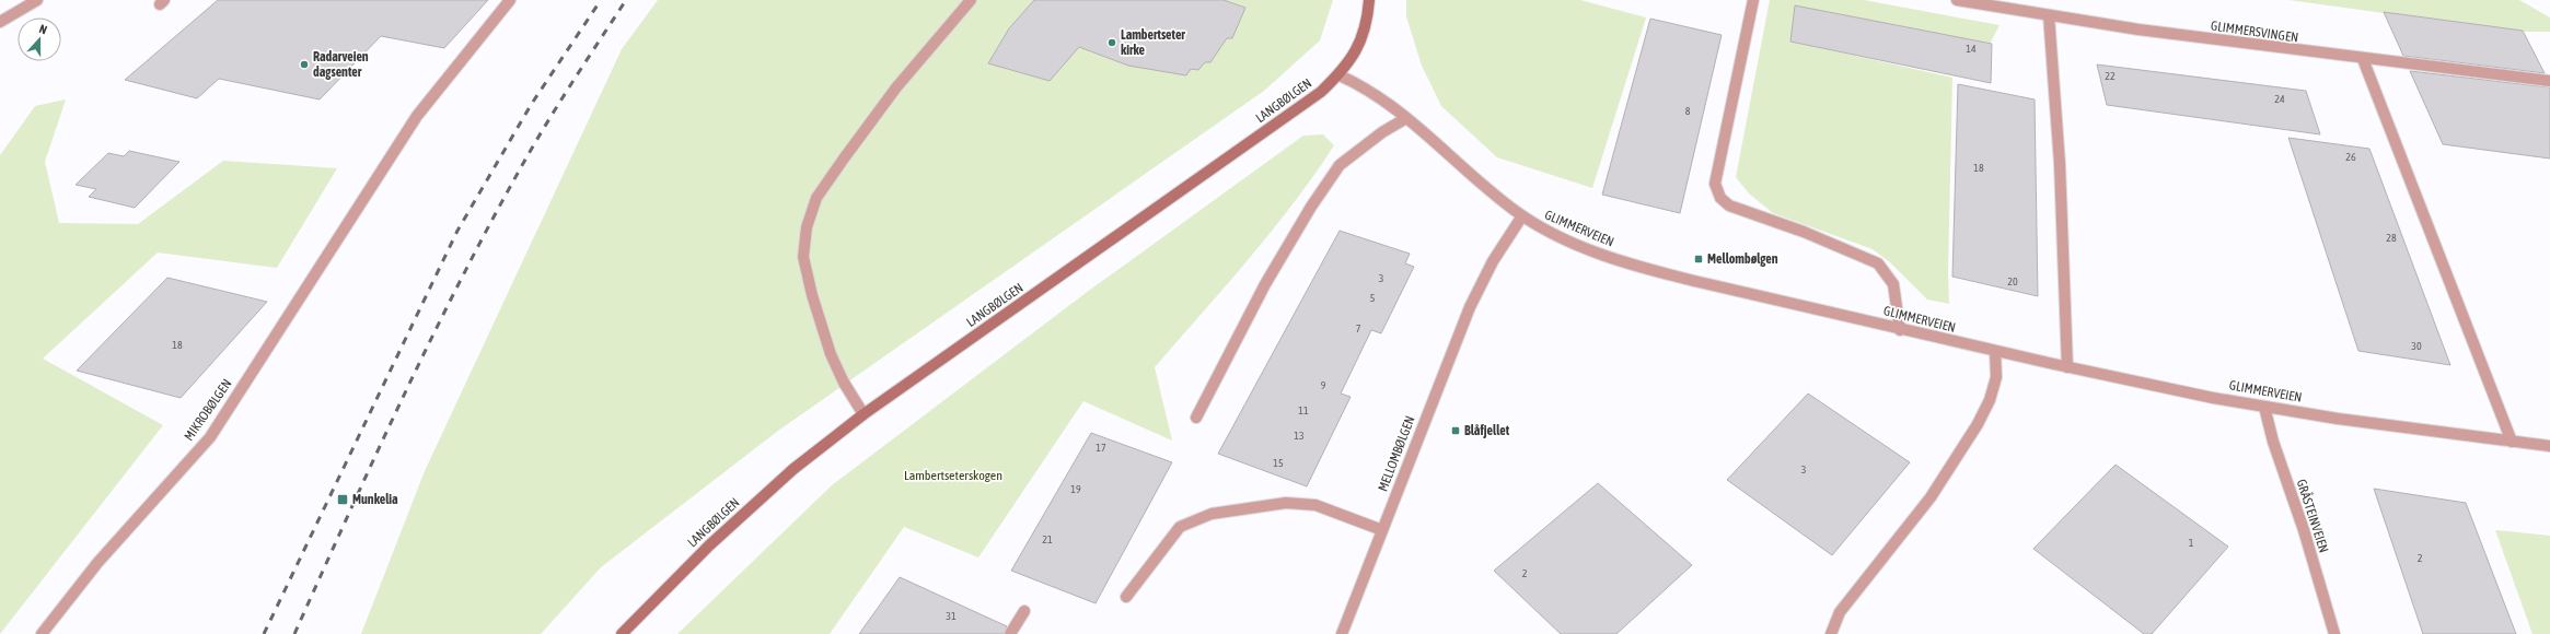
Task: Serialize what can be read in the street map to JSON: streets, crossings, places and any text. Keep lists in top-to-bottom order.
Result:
{
  "streets": {
    "street": [
      "GLIMMERSVINGEN",
      "LANGBØLGEN",
      "GLIMMERVEIEN",
      "MIKROBØLGEN",
      "MELLOMBØLGEN",
      "GRÅSTEINVEIEN"
    ]
  },
  "crossings": [
    ["LANGBØLGEN", "GLIMMERVEIEN"],
    ["GLIMMERVEIEN", "MELLOMBØLGEN"],
    ["GLIMMERVEIEN", "GRÅSTEINVEIEN"]
  ],
  "parks": ["Lambertseterskogen"],
  "places": {
    "other": ["Lambertseter kirke", "Radarveien dagsenter"],
    "transit": ["Mellombølgen", "Blåfjellet", "Munkelia"]
  },
  "house_numbers": [
    "14",
    "22",
    "24",
    "8",
    "26",
    "18",
    "28",
    "3",
    "20",
    "5",
    "7",
    "18",
    "30",
    "9",
    "11",
    "13",
    "17",
    "15",
    "3",
    "19",
    "21",
    "1",
    "2",
    "2",
    "31"
  ],
  "north": "top"
}
